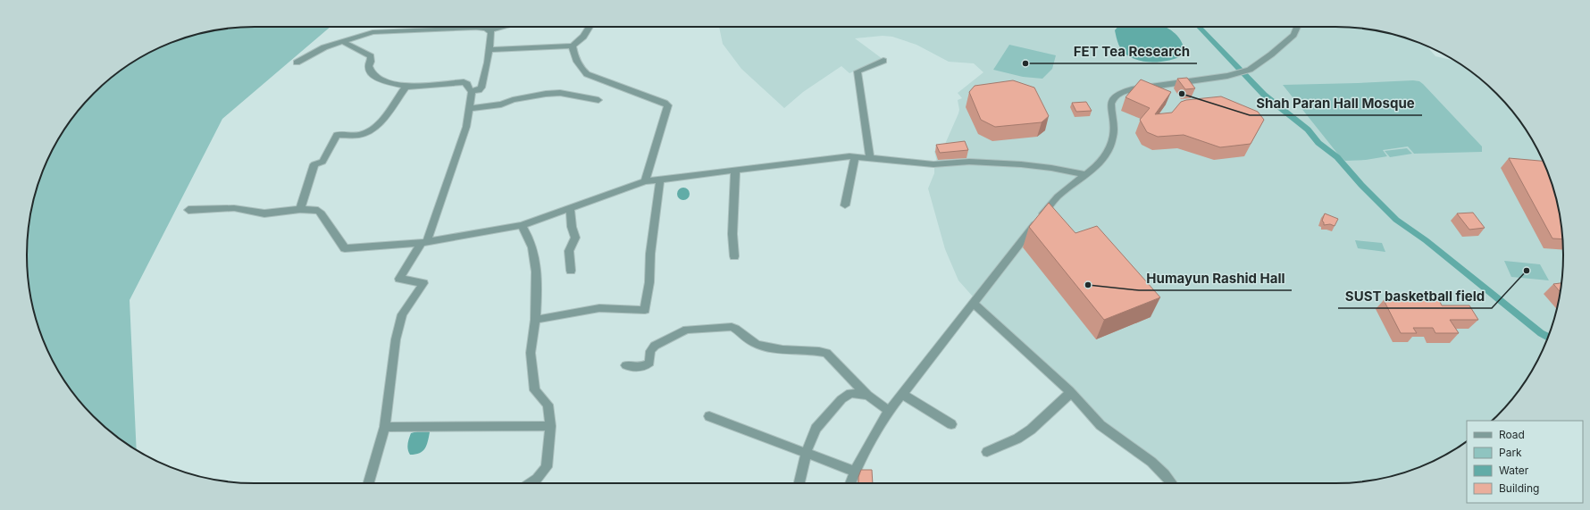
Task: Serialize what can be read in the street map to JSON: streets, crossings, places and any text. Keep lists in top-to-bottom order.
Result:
{
  "places": [
    "FET Tea Research",
    "Shah Paran Hall Mosque",
    "SUST basketball field",
    "Humayun Rashid Hall"
  ],
  "legend": [
    "Road",
    "Park",
    "Water",
    "Building"
  ]
}
